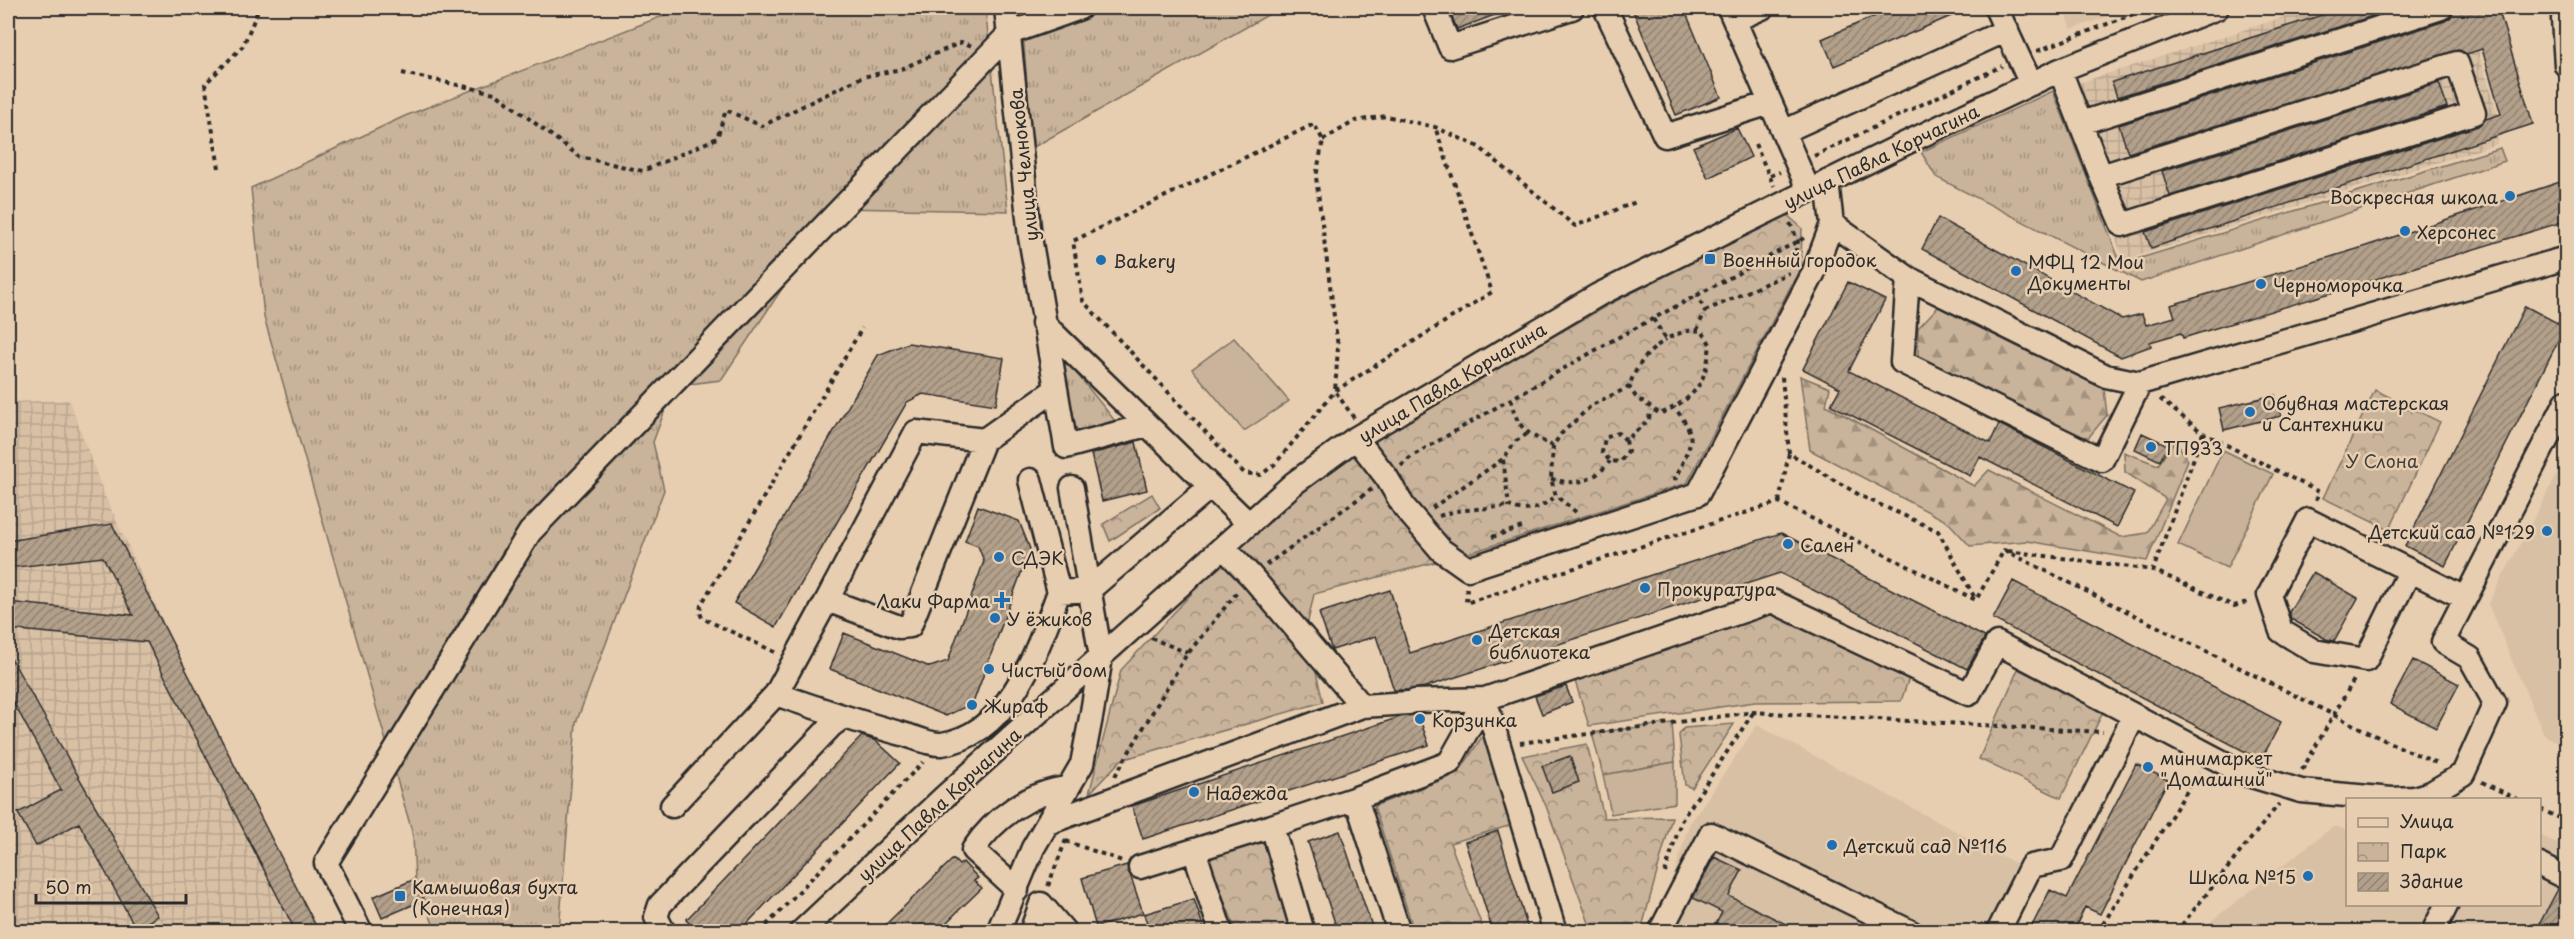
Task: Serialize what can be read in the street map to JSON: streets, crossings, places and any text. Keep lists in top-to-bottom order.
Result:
{
  "streets": {
    "street": ["улица Павла Корчагина", "улица Челнокова"]
  },
  "parks": ["У Слона"],
  "places": {
    "other": [
      "Воскресная школа",
      "Херсонес",
      "Bakery",
      "МФЦ 12 Мои Документы",
      "Черноморочка",
      "Обувная мастерская и Сантехники",
      "ТП933",
      "Детский сад №129",
      "Сален",
      "СДЭК",
      "Прокуратура",
      "У ёжиков",
      "Детская библиотека",
      "Чистый дом",
      "Жираф",
      "Корзинка",
      "минимаркет \"Домашний\"",
      "Надежда",
      "Детский сад №116",
      "Школа №15"
    ],
    "transit": ["Военный городок", "Камышовая бухта (Конечная)"],
    "health": ["Лаки Фарма"]
  },
  "legend": ["Улица", "Парк", "Здание"],
  "scale_bar": "50 m"
}
